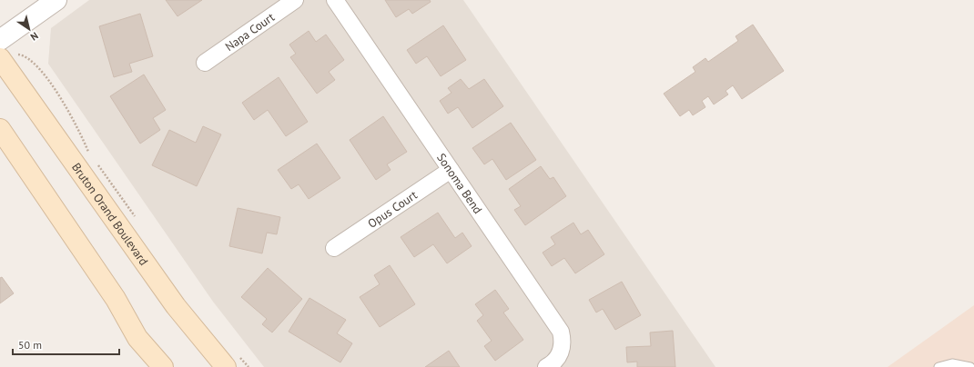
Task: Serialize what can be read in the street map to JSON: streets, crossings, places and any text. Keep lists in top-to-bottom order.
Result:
{
  "streets": {
    "main road": ["Bruton Orand Boulevard"],
    "street": ["Napa Court", "Sonoma Bend", "Opus Court"]
  },
  "crossings": [
    ["Sonoma Bend", "Opus Court"]
  ],
  "scale_bar": "50 m",
  "north": "bottom right"
}
